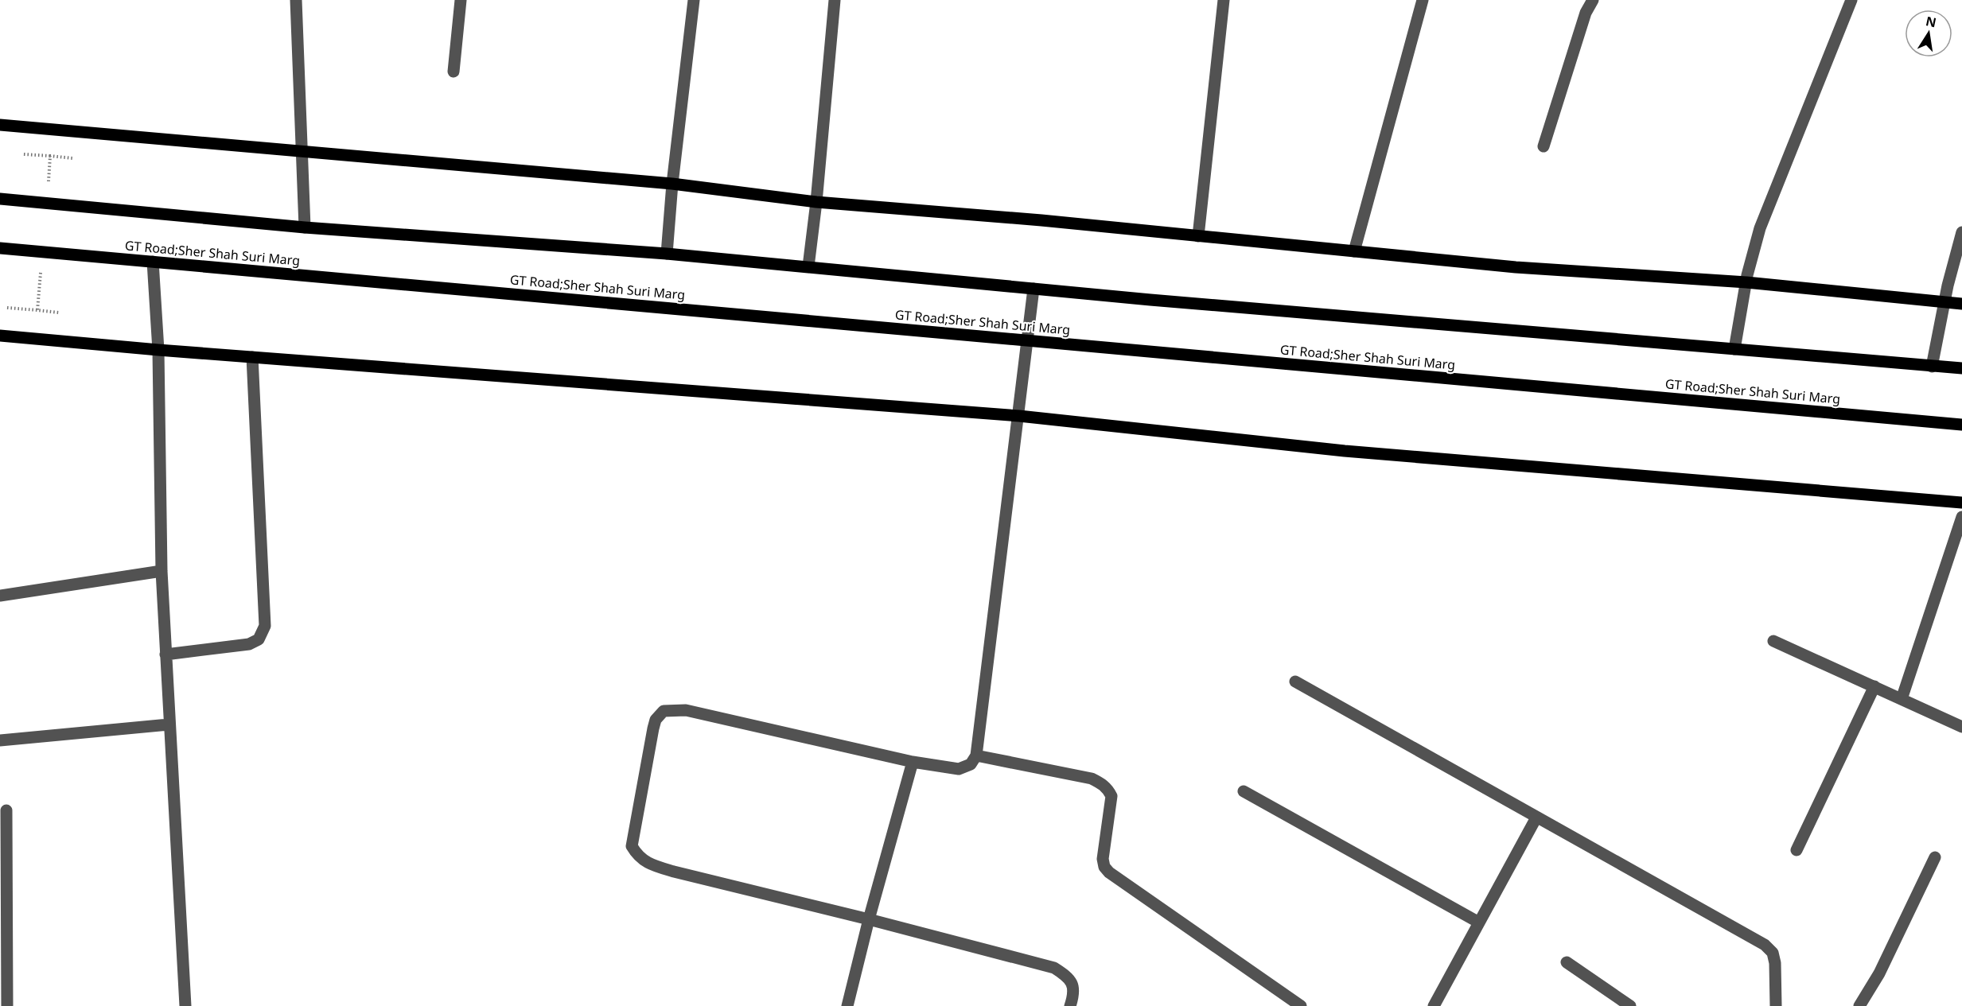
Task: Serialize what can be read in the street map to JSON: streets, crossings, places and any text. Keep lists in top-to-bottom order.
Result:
{
  "streets": {
    "main road": ["GT Road;Sher Shah Suri Marg"]
  },
  "north": "top"
}
